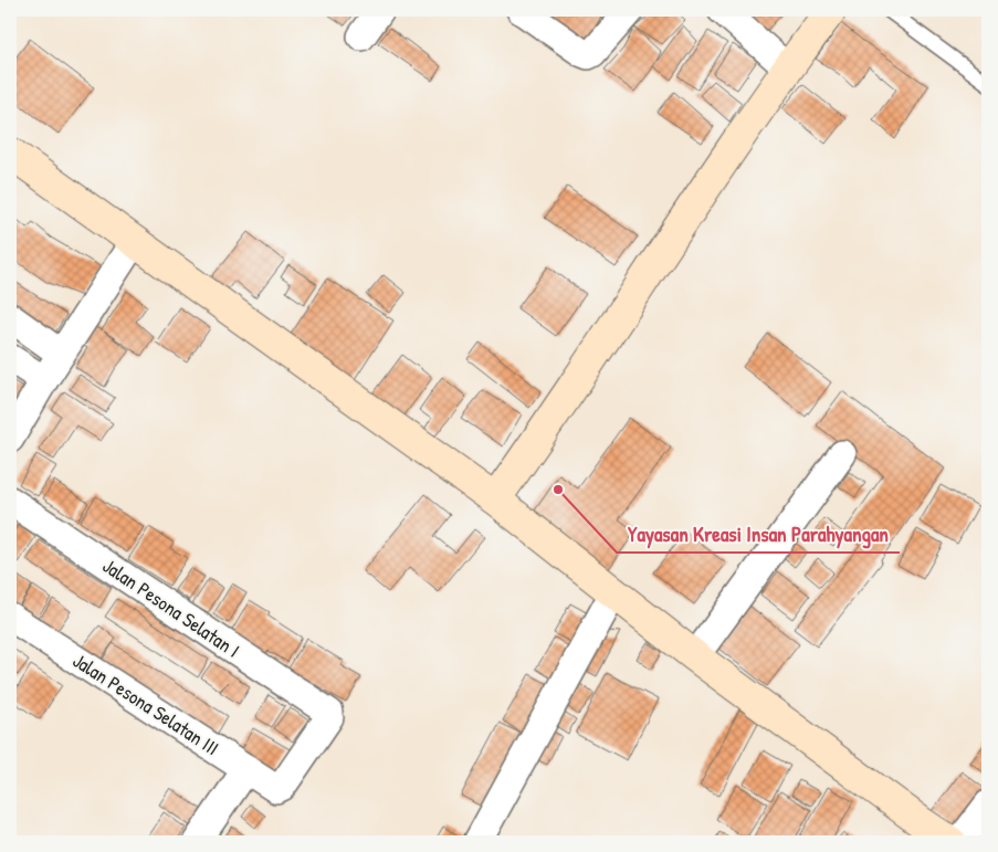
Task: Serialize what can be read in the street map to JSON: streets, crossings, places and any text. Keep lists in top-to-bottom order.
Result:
{
  "streets": {
    "street": ["Jalan Pesona Selatan I", "Jalan Pesona Selatan III"]
  },
  "crossings": [
    ["Jalan Pesona Selatan I", "Jalan Pesona Selatan III"]
  ],
  "places": ["Yayasan Kreasi Insan Parahyangan"]
}
